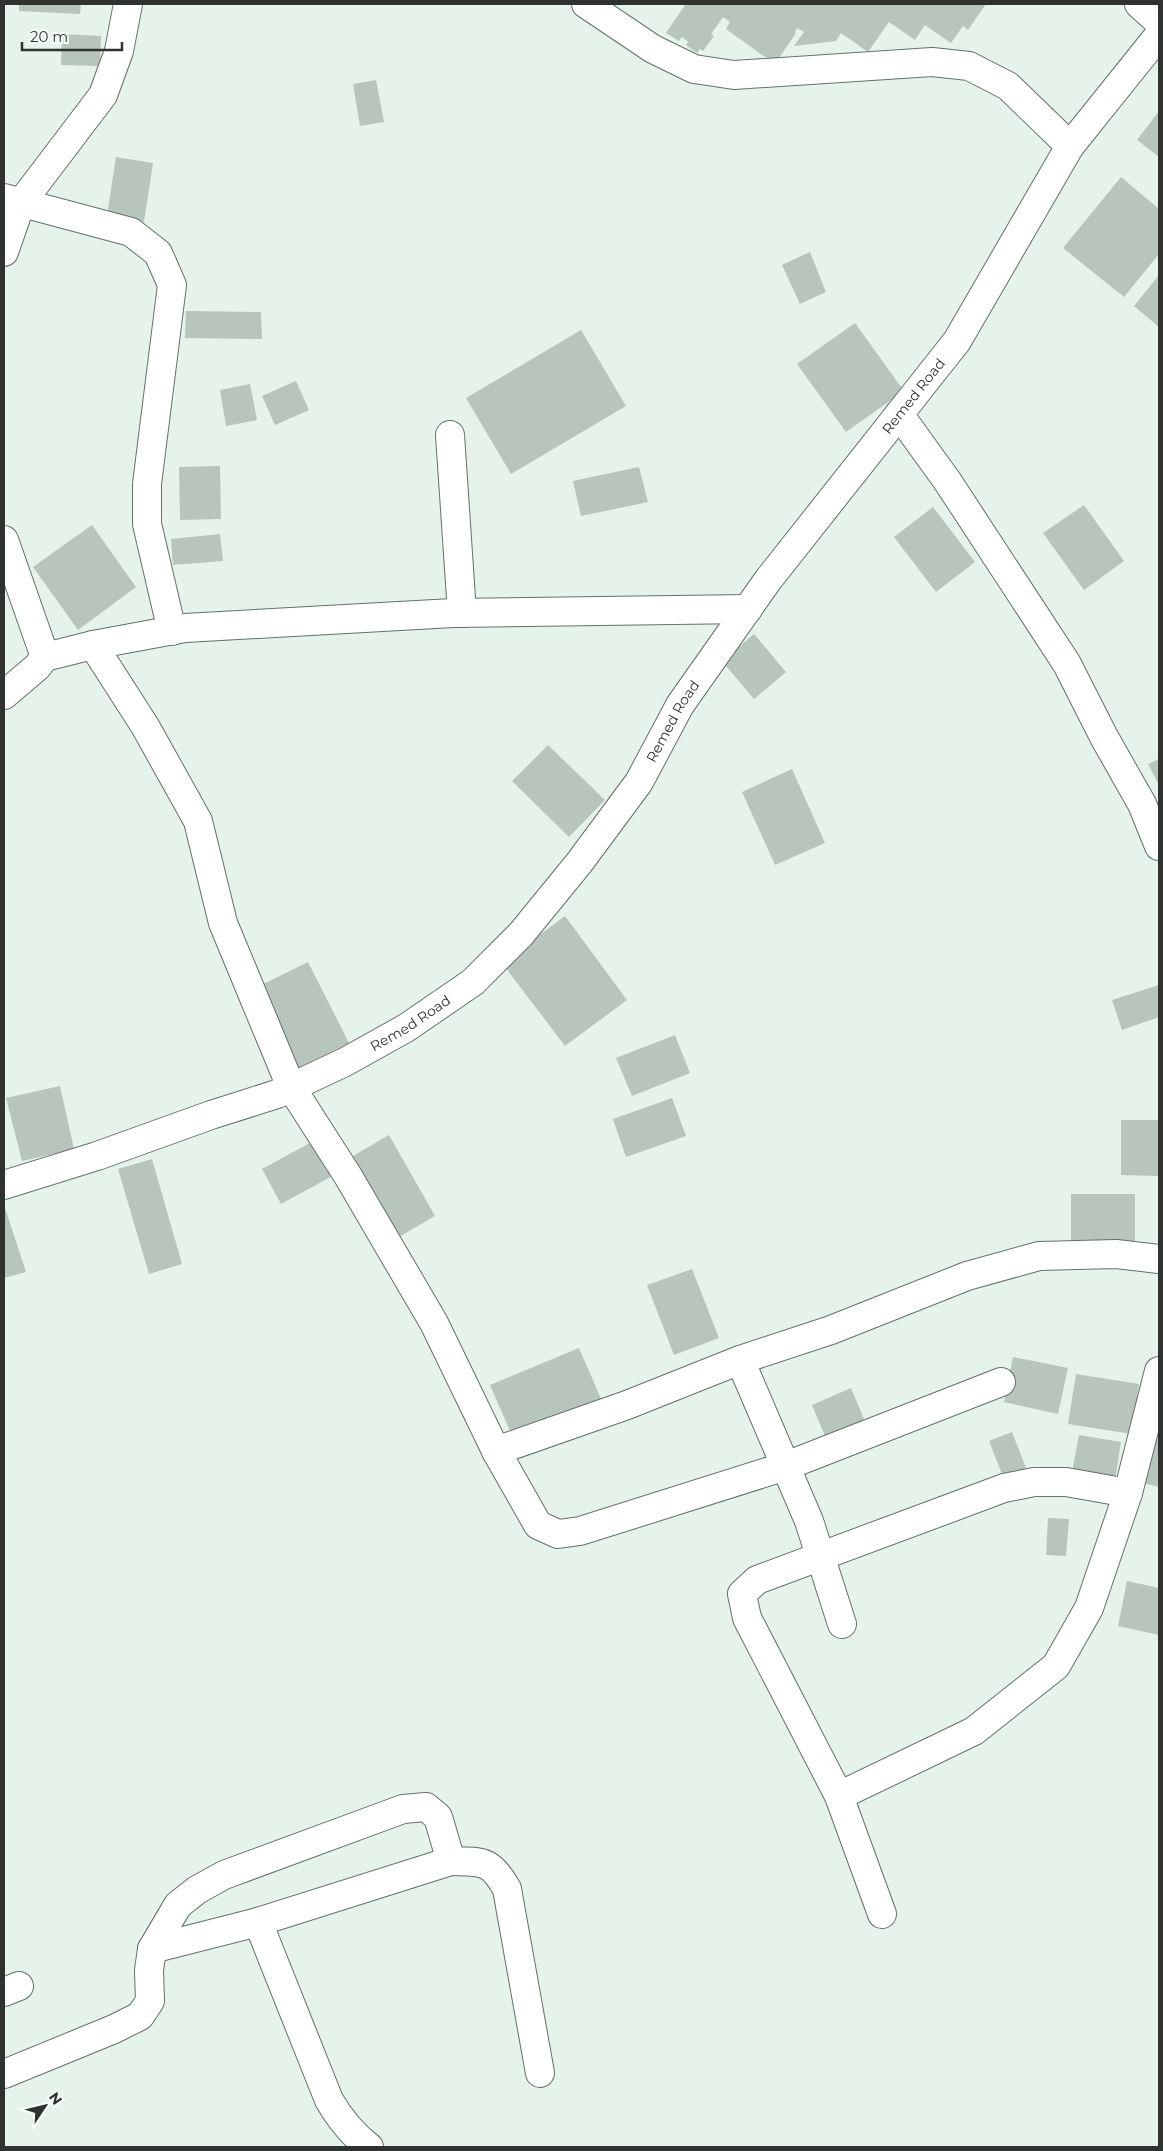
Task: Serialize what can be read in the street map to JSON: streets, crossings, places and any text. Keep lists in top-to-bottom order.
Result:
{
  "streets": {
    "street": ["Remed Road"]
  },
  "scale_bar": "20 m",
  "north": "top right"
}
